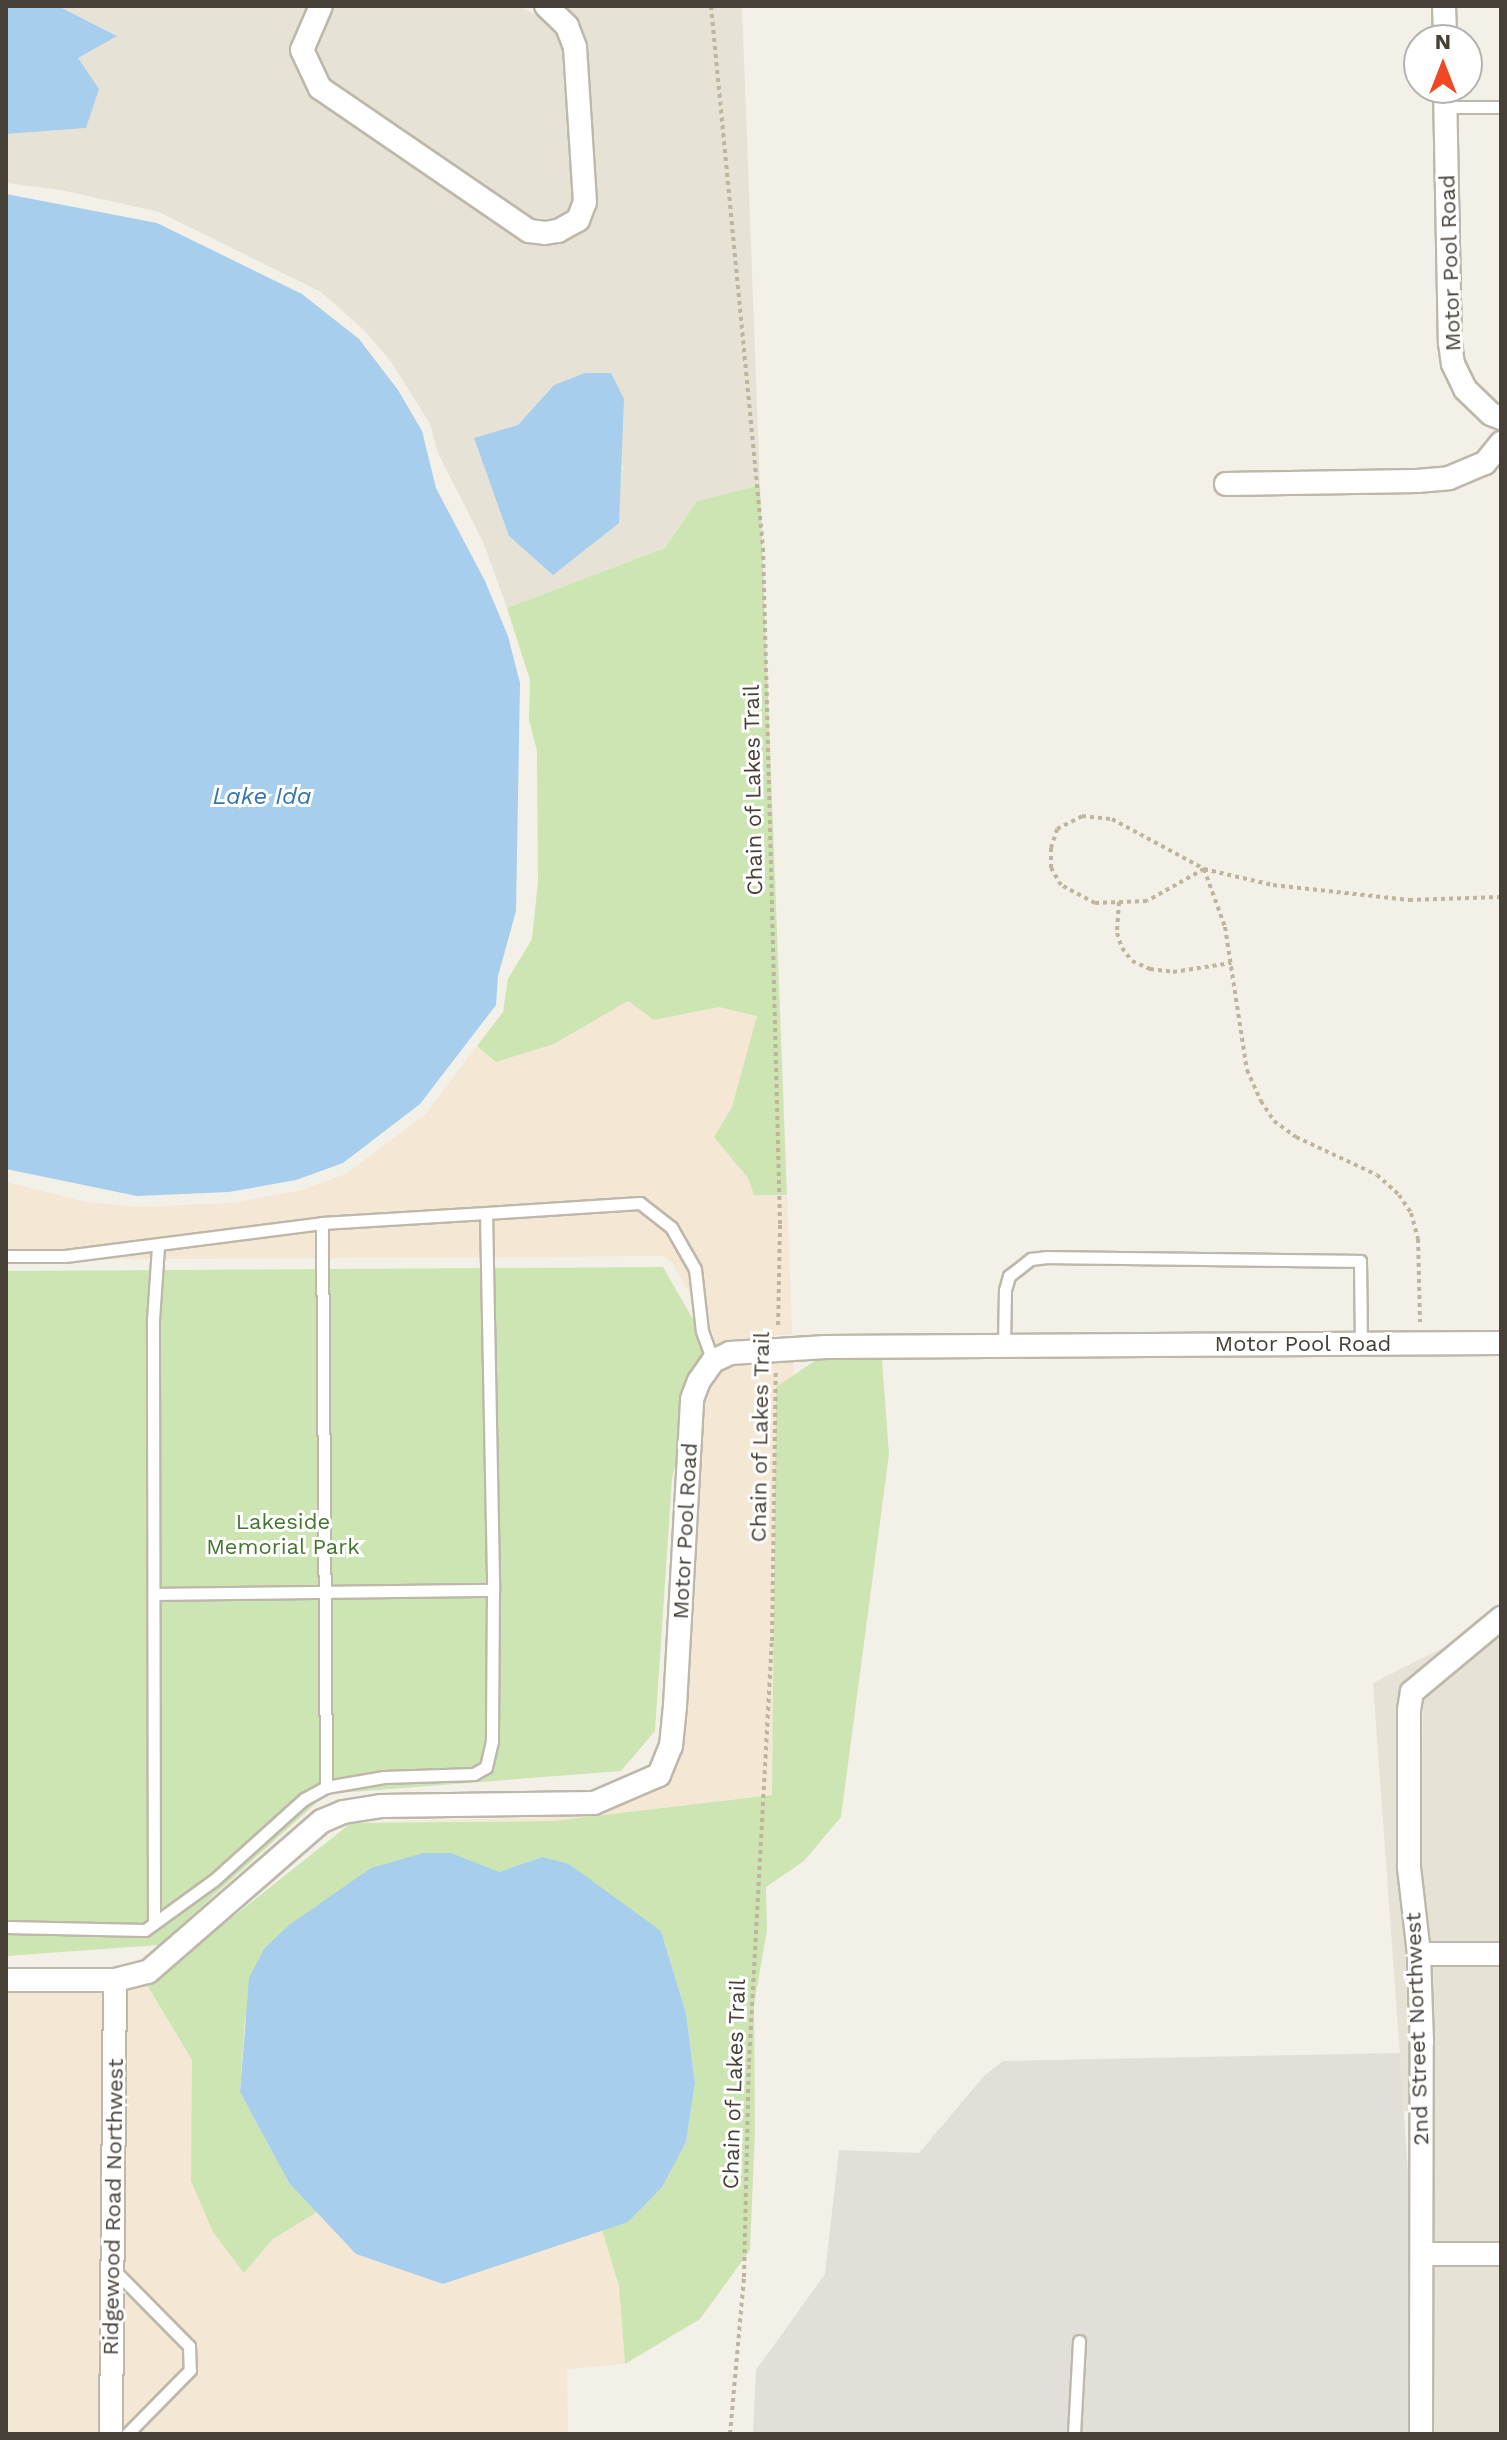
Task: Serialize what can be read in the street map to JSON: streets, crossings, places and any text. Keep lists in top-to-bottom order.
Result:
{
  "streets": {
    "street": ["Motor Pool Road", "2nd Street Northwest", "Ridgewood Road Northwest"],
    "path": ["Chain of Lakes Trail"]
  },
  "crossings": [
    ["Motor Pool Road", "Chain of Lakes Trail"],
    ["Motor Pool Road", "Ridgewood Road Northwest"]
  ],
  "water": ["Lake Ida"],
  "parks": ["Lakeside Memorial Park"],
  "north": "top"
}
